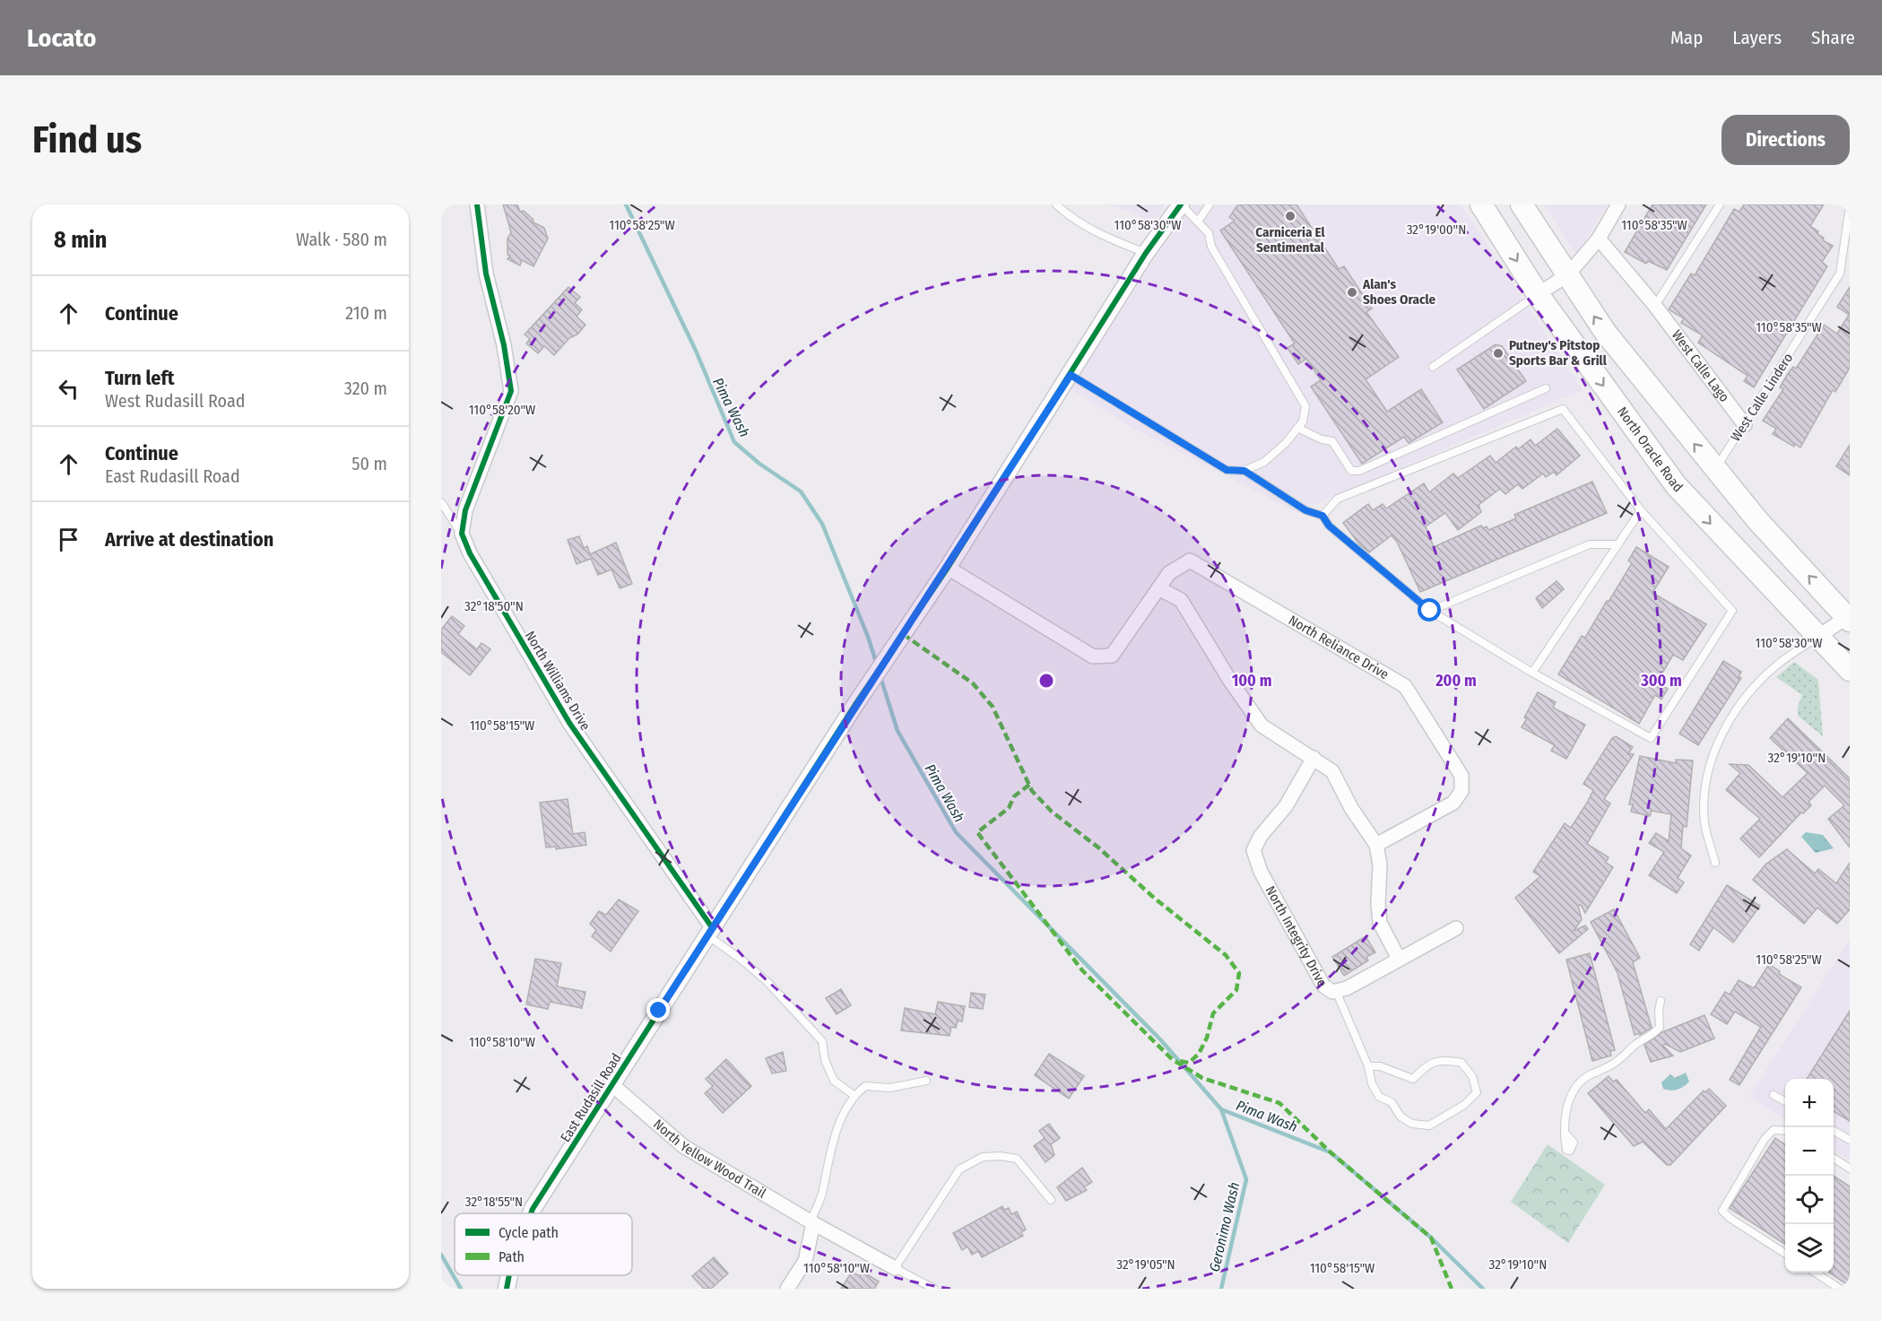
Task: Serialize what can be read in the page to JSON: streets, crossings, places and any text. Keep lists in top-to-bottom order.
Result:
{
  "streets": {
    "highway": ["North Oracle Road"],
    "street": [
      "West Calle Lago",
      "North Reliance Drive",
      "North Williams Drive",
      "North Integrity Drive",
      "East Rudasill Road",
      "North Yellow Wood Trail"
    ],
    "lane": ["West Calle Lindero"]
  },
  "crossings": [
    ["West Calle Lago", "West Calle Lindero"],
    ["North Williams Drive", "East Rudasill Road"],
    ["East Rudasill Road", "North Yellow Wood Trail"]
  ],
  "water": ["Pima Wash", "Geronimo Wash"],
  "places": ["Carniceria El Sentimental", "Alan's Shoes Oracle", "Putney's Pitstop Sports Bar & Grill"],
  "legend": ["Cycle path", "Path"],
  "page": {
    "header": "Locato",
    "nav": ["Map", "Layers", "Share"],
    "buttons": "Directions",
    "title": "Find us",
    "heading": ["8 min", "Walk · 580 m"],
    "list": [
      ["Continue", "210 m"],
      ["Turn left", "West Rudasill Road", "320 m"],
      ["Continue", "East Rudasill Road", "50 m"],
      "Arrive at destination"
    ],
    "map_buttons": ["+", "−"]
  },
  "coordinates": [
    "110°58'25\"W",
    "110°58'30\"W",
    "110°58'35\"W",
    "32°19'00\"N",
    "110°58'20\"W",
    "32°18'50\"N",
    "110°58'15\"W",
    "32°19'10\"N",
    "110°58'10\"W",
    "32°18'55\"N",
    "32°19'05\"N"
  ],
  "rings": ["100 m", "200 m", "300 m"]
}
